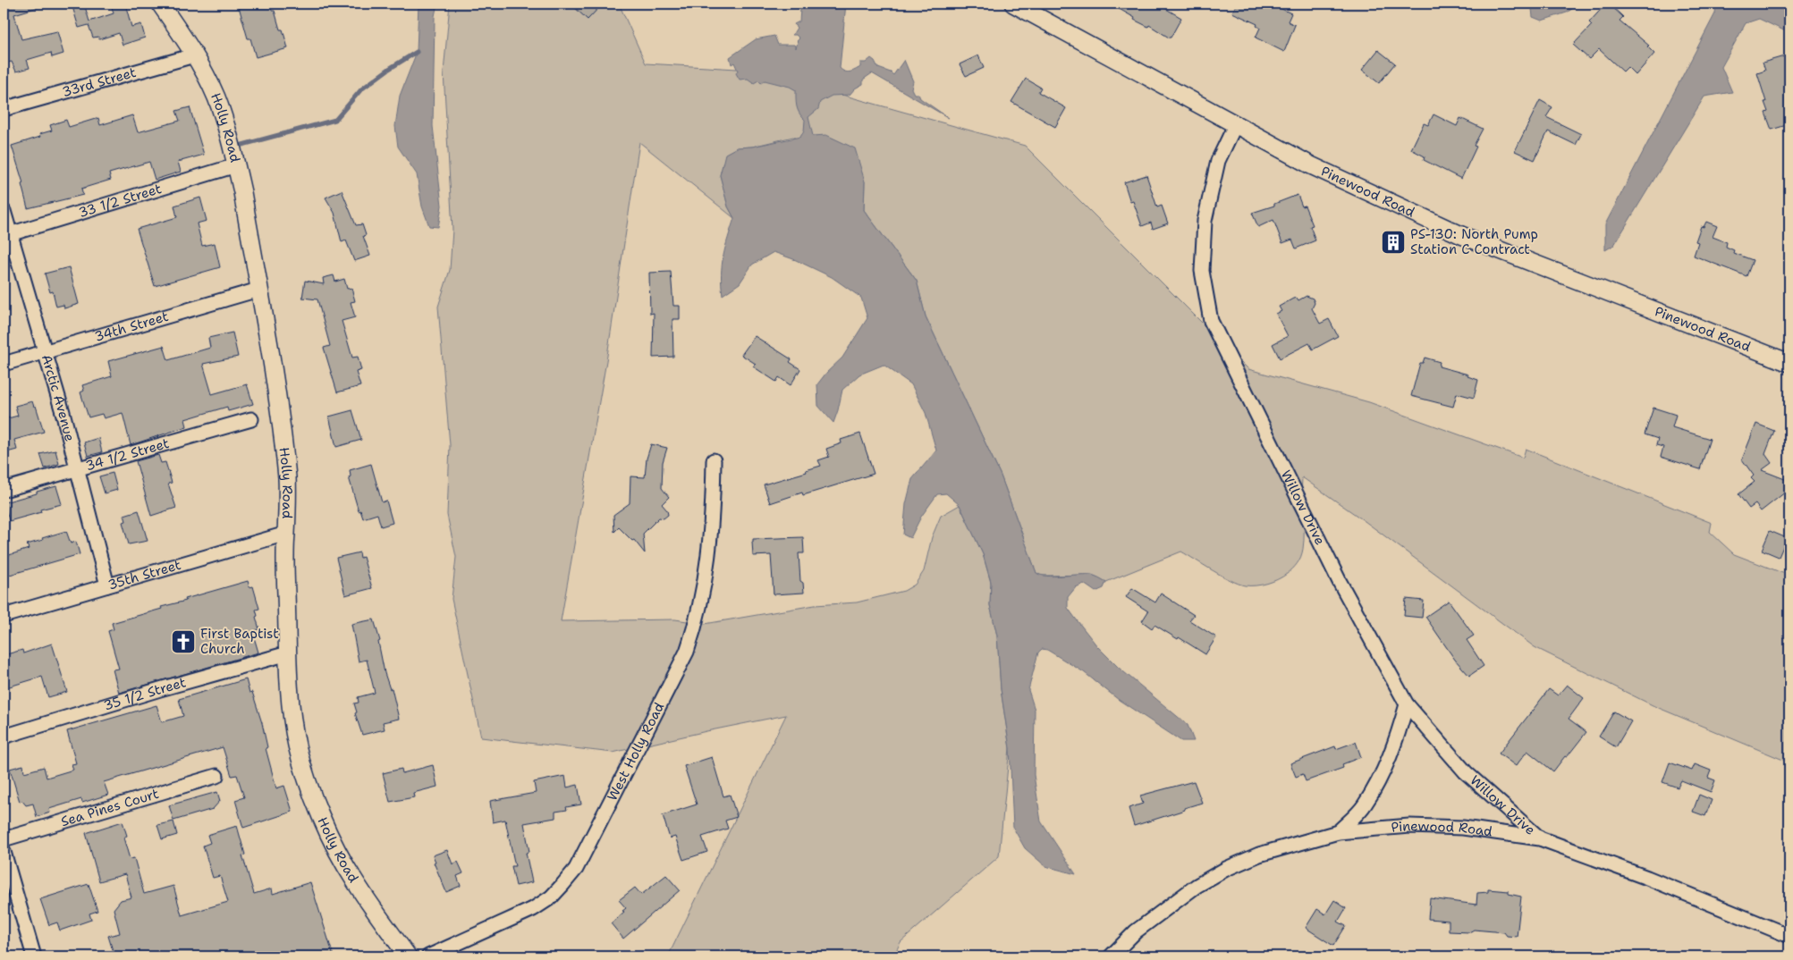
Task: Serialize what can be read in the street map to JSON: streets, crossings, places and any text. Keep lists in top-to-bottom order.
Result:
{
  "streets": {
    "street": [
      "33rd Street",
      "Holly Road",
      "Pinewood Road",
      "33 1/2 Street",
      "34th Street",
      "Arctic Avenue",
      "34 1/2 Street",
      "Willow Drive",
      "35th Street",
      "35 1/2 Street",
      "West Holly Road",
      "Sea Pines Court"
    ]
  },
  "crossings": [
    ["33rd Street", "Holly Road"],
    ["Holly Road", "33 1/2 Street"],
    ["Holly Road", "34th Street"],
    ["Holly Road", "35th Street"],
    ["Holly Road", "35 1/2 Street"],
    ["Pinewood Road", "Willow Drive"],
    ["33 1/2 Street", "Arctic Avenue"],
    ["34th Street", "Arctic Avenue"],
    ["Arctic Avenue", "34 1/2 Street"],
    ["Arctic Avenue", "35th Street"]
  ],
  "places": {
    "building": ["PS-130: North Pump Station C Contract"],
    "church": ["First Baptist Church"]
  }
}
